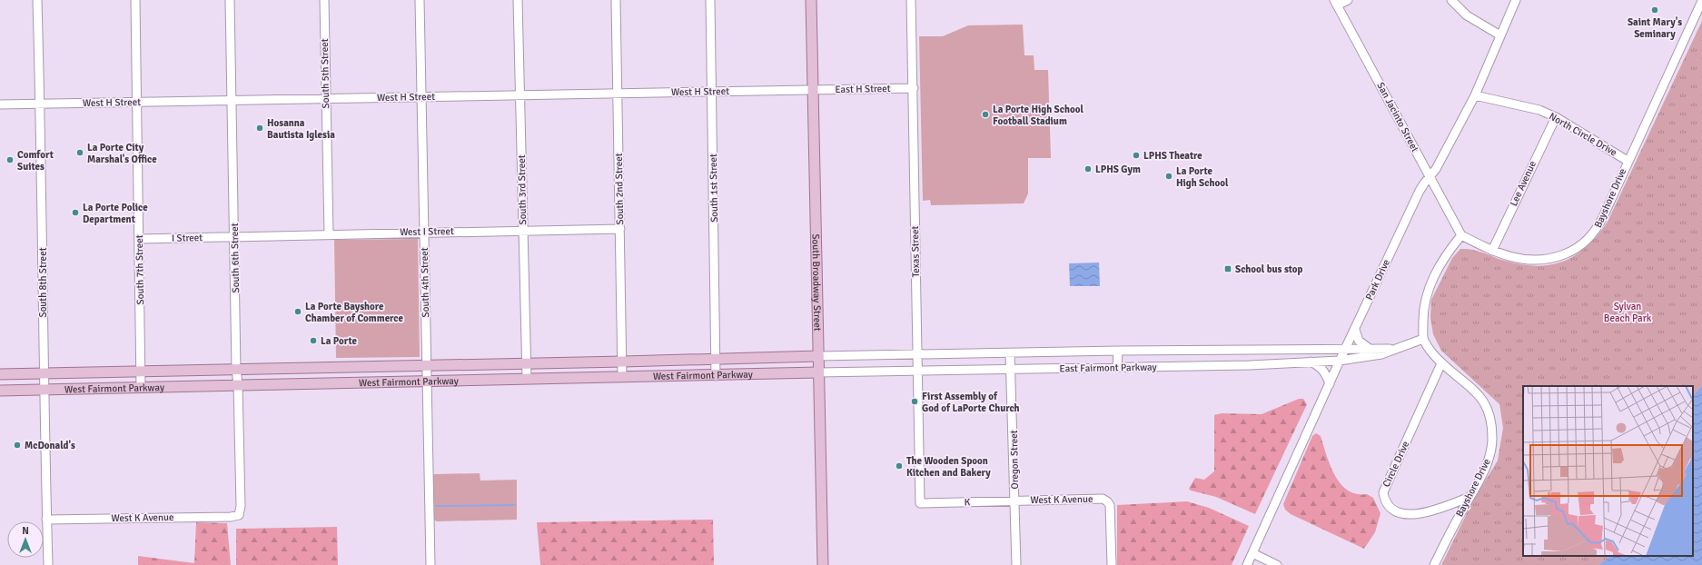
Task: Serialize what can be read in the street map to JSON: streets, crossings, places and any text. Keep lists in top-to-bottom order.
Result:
{
  "streets": {
    "main road": ["South Broadway Street", "West Fairmont Parkway"],
    "street": [
      "South 5th Street",
      "East H Street",
      "West H Street",
      "San Jacinto Street",
      "North Circle Drive",
      "Lee Avenue",
      "South 1st Street",
      "South 2nd Street",
      "South 3rd Street",
      "Bayshore Drive",
      "West I Street",
      "I Street",
      "Texas Street",
      "South 6th Street",
      "South 7th Street",
      "Park Drive",
      "South 8th Street",
      "South 4th Street",
      "East Fairmont Parkway",
      "Oregon Street",
      "Circle Drive",
      "West K Avenue",
      "K"
    ]
  },
  "crossings": [
    ["South 5th Street", "West H Street"],
    ["South 5th Street", "West I Street"],
    ["East H Street", "West H Street"],
    ["East H Street", "Texas Street"],
    ["East H Street", "South Broadway Street"],
    ["West H Street", "South 1st Street"],
    ["West H Street", "South 2nd Street"],
    ["West H Street", "South 3rd Street"],
    ["West H Street", "South 6th Street"],
    ["West H Street", "South 7th Street"],
    ["West H Street", "South 8th Street"],
    ["West H Street", "South 4th Street"],
    ["West H Street", "South Broadway Street"],
    ["San Jacinto Street", "Bayshore Drive"],
    ["San Jacinto Street", "Park Drive"],
    ["North Circle Drive", "Lee Avenue"],
    ["North Circle Drive", "Bayshore Drive"],
    ["North Circle Drive", "Park Drive"],
    ["Lee Avenue", "Bayshore Drive"],
    ["South 1st Street", "West Fairmont Parkway"],
    ["South 2nd Street", "West I Street"],
    ["South 2nd Street", "West Fairmont Parkway"],
    ["South 3rd Street", "West I Street"],
    ["South 3rd Street", "West Fairmont Parkway"],
    ["Bayshore Drive", "East Fairmont Parkway"],
    ["Bayshore Drive", "Circle Drive"],
    ["West I Street", "I Street"],
    ["West I Street", "South 6th Street"],
    ["West I Street", "South 4th Street"],
    ["I Street", "South 6th Street"],
    ["I Street", "South 7th Street"],
    ["Texas Street", "East Fairmont Parkway"],
    ["Texas Street", "K"],
    ["South 6th Street", "West Fairmont Parkway"],
    ["South 6th Street", "West K Avenue"],
    ["South 7th Street", "West Fairmont Parkway"],
    ["Park Drive", "East Fairmont Parkway"],
    ["South 8th Street", "West Fairmont Parkway"],
    ["South 8th Street", "West K Avenue"],
    ["South 4th Street", "West Fairmont Parkway"],
    ["South Broadway Street", "East Fairmont Parkway"],
    ["South Broadway Street", "West Fairmont Parkway"],
    ["East Fairmont Parkway", "West Fairmont Parkway"],
    ["East Fairmont Parkway", "Oregon Street"],
    ["Oregon Street", "West K Avenue"],
    ["Oregon Street", "K"],
    ["West K Avenue", "K"]
  ],
  "parks": ["Sylvan Beach Park"],
  "places": {
    "other": [
      "Saint Mary's Seminary",
      "La Porte High School Football Stadium",
      "Hosanna Bautista Iglesia",
      "La Porte City Marshal's Office",
      "LPHS Theatre",
      "Comfort Suites",
      "LPHS Gym",
      "La Porte High School",
      "La Porte Police Department",
      "La Porte Bayshore Chamber of Commerce",
      "La Porte",
      "First Assembly of God of LaPorte Church",
      "McDonald's",
      "The Wooden Spoon Kitchen and Bakery"
    ],
    "transit": ["School bus stop"]
  },
  "north": "top"
}
